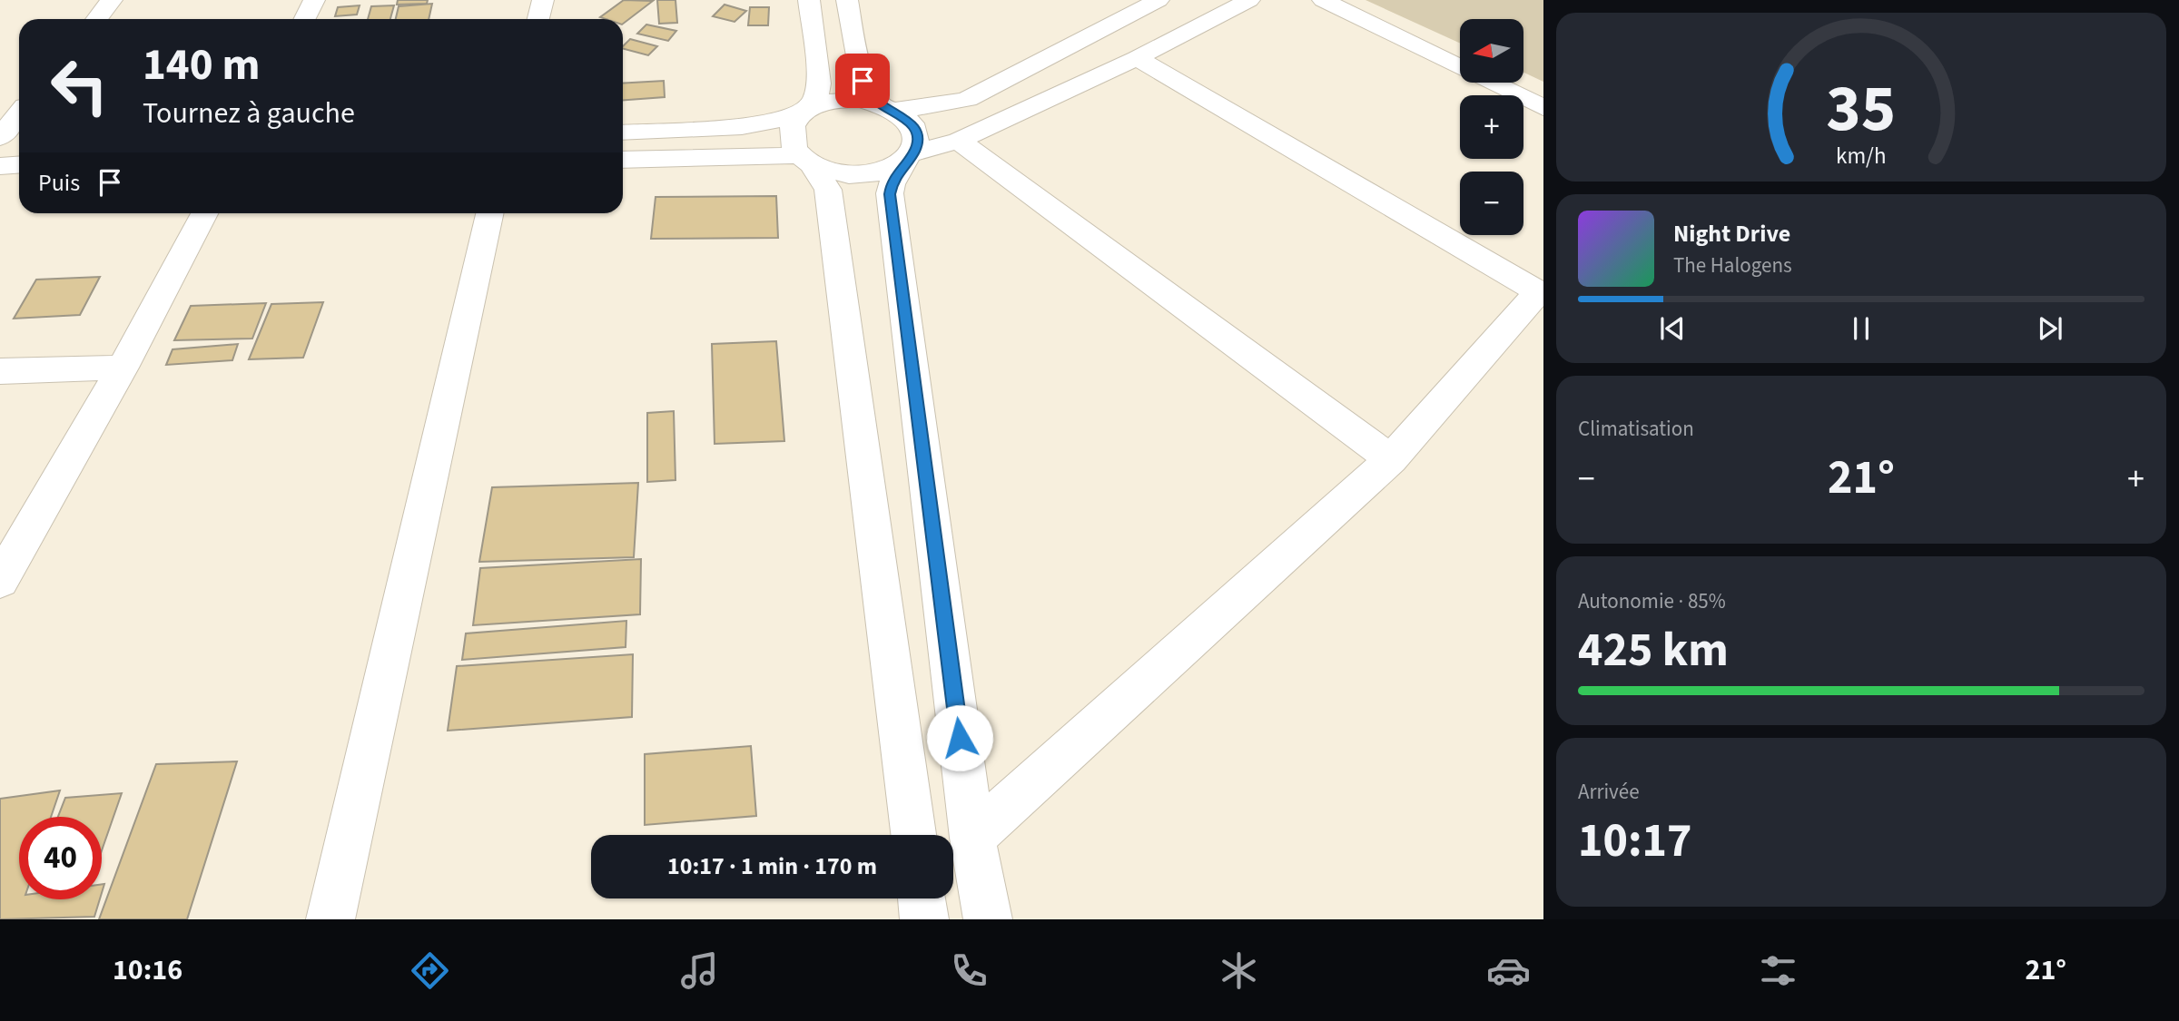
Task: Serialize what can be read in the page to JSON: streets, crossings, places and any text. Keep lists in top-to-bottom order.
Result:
{
  "north": "left",
  "page": {
    "map_buttons": ["+", "−"],
    "turn": ["140 m", "Tournez à gauche"],
    "then": "Puis",
    "song": ["Night Drive", "The Halogens"],
    "tile": [
      "Climatisation",
      ["Autonomie · 85%", "425 km"],
      ["Arrivée", "10:17"]
    ],
    "heat": ["−", "21°", "+"],
    "limit": "40",
    "trip": "10:17 · 1 min · 170 m",
    "tabs": ["10:16", "21°"],
    "gauge": ["35", "km/h"]
  }
}
